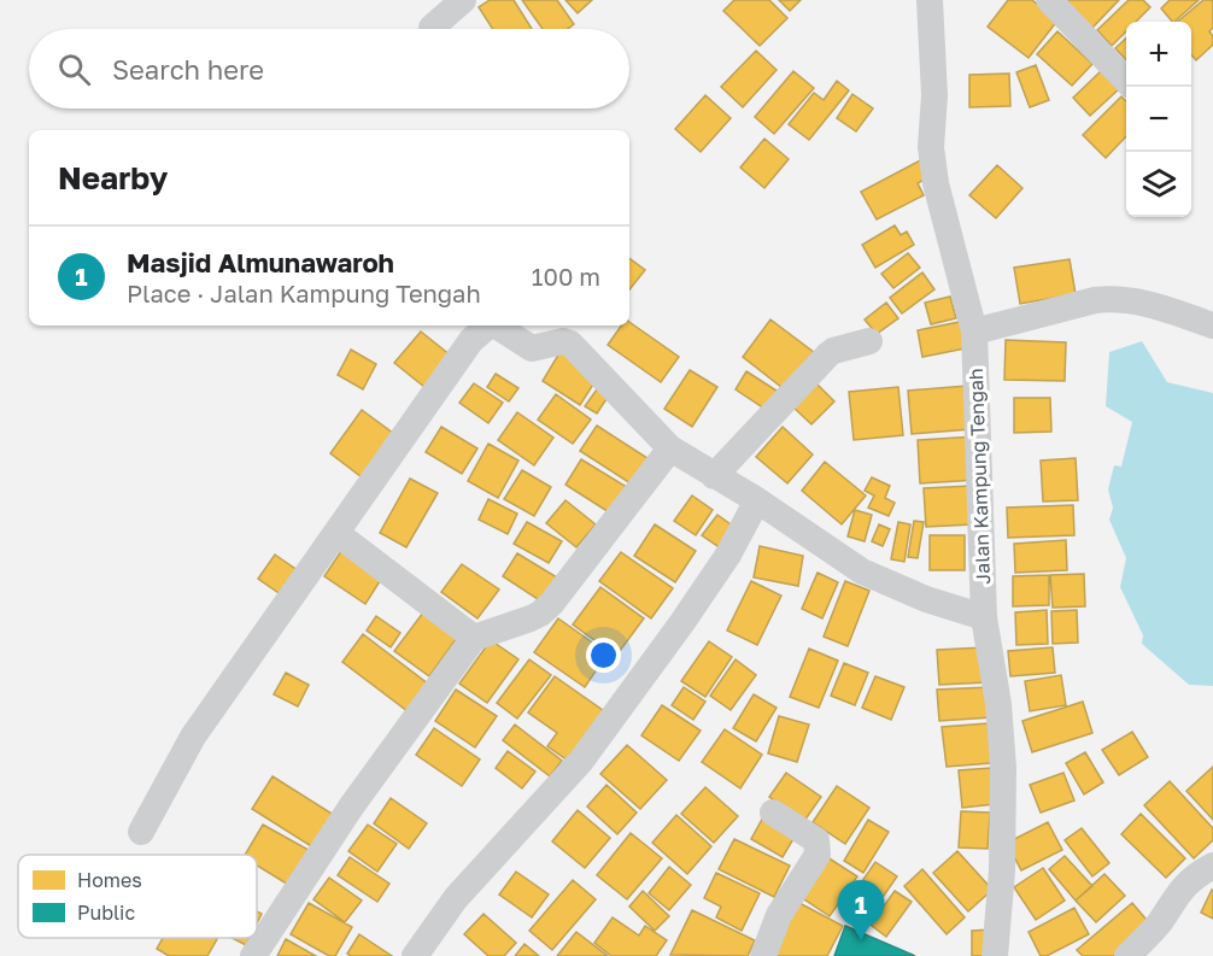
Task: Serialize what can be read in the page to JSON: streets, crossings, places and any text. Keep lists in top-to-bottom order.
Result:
{
  "streets": {
    "street": ["Jalan Kampung Tengah"]
  },
  "legend": ["Homes", "Public"],
  "page": {
    "map_buttons": ["+", "−"],
    "search": "Search here",
    "heading": "Nearby",
    "list": [
      {
        "mark": "1",
        "name": "Masjid Almunawaroh",
        "note": "Place · Jalan Kampung Tengah",
        "value": "100 m"
      }
    ],
    "pins": "1"
  }
}
